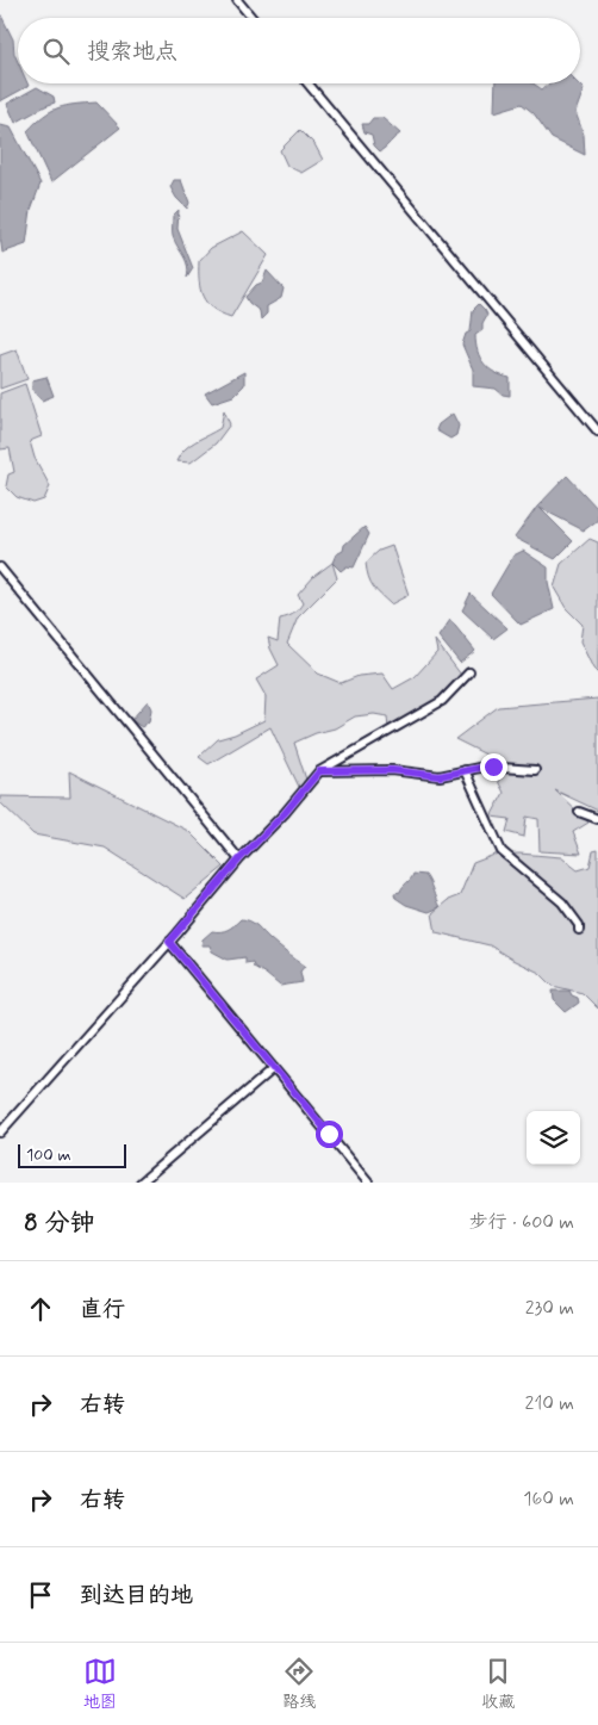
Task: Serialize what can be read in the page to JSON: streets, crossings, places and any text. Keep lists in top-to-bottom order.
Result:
{
  "scale_bar": "100 m",
  "page": {
    "search": "搜索地点",
    "scale": "100 m",
    "heading": ["8 分钟", "步行 · 600 m"],
    "list": [
      ["直行", "230 m"],
      ["右转", "210 m"],
      ["右转", "160 m"],
      "到达目的地"
    ],
    "nav": ["地图", "路线", "收藏"]
  }
}
